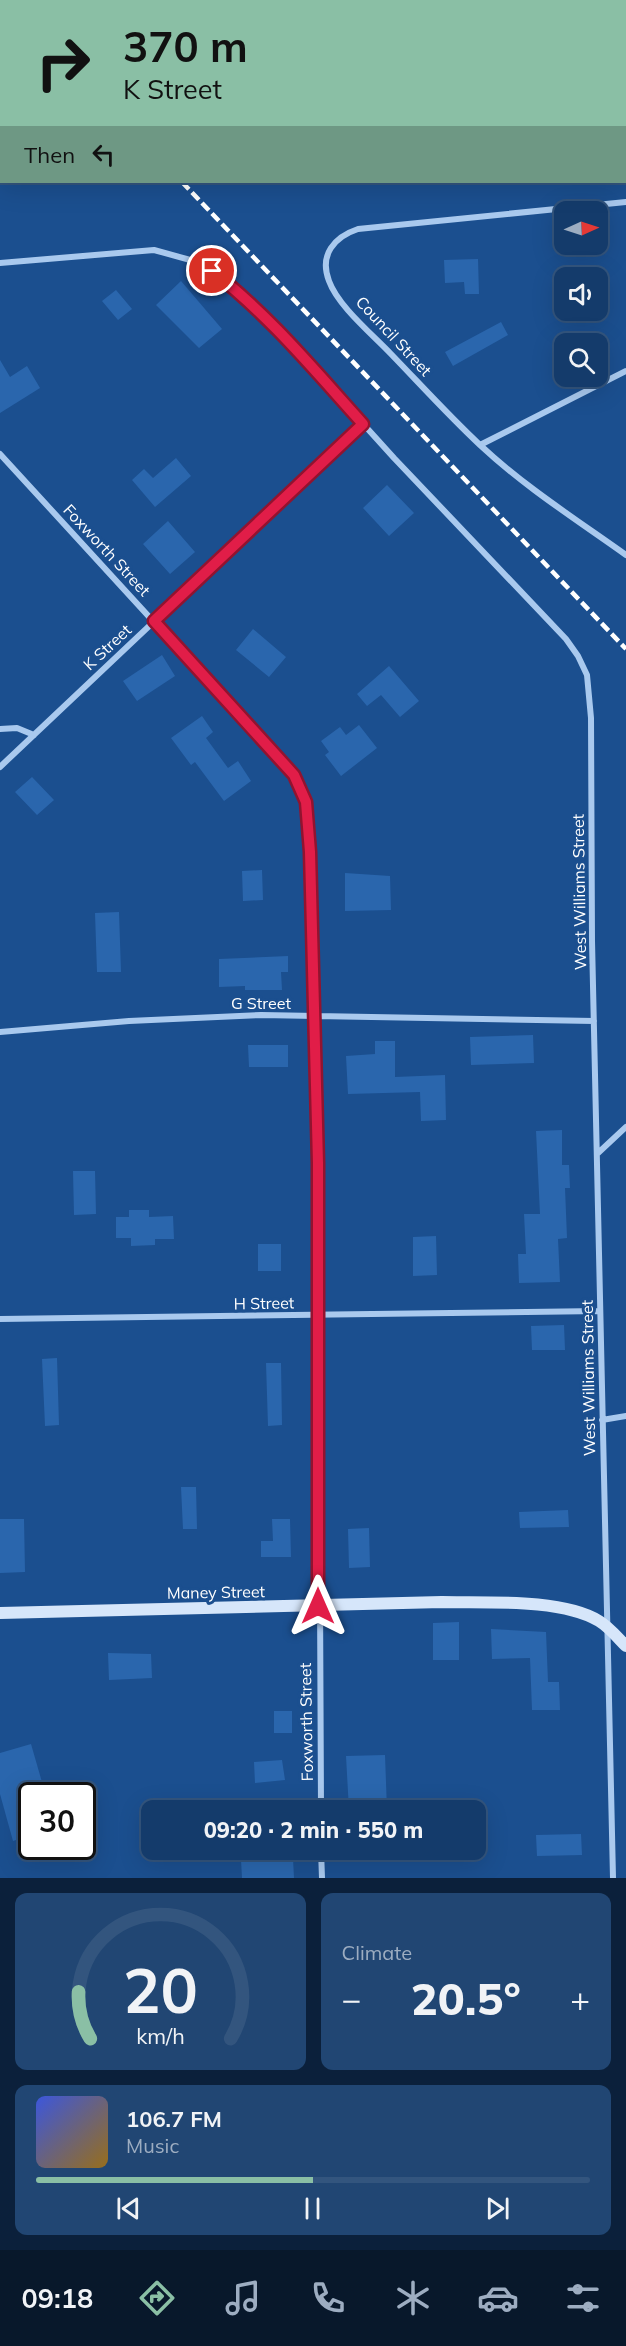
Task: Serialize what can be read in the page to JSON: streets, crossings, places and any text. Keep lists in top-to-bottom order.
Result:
{
  "streets": {
    "street": [
      "Council Street",
      "Foxworth Street",
      "K Street",
      "West Williams Street",
      "G Street",
      "H Street",
      "Maney Street"
    ]
  },
  "crossings": [
    ["Foxworth Street", "K Street"],
    ["Foxworth Street", "G Street"],
    ["Foxworth Street", "H Street"],
    ["Foxworth Street", "Maney Street"],
    ["K Street", "West Williams Street"],
    ["West Williams Street", "G Street"],
    ["West Williams Street", "H Street"],
    ["West Williams Street", "Maney Street"]
  ],
  "north": "right",
  "page": {
    "turn": ["370 m", "K Street"],
    "then": "Then",
    "limit": "30",
    "trip": "09:20 · 2 min · 550 m",
    "tile": "Climate",
    "heat": ["−", "20.5°", "+"],
    "song": ["106.7 FM", "Music"],
    "tabs": "09:18",
    "gauge": ["20", "km/h"]
  }
}
